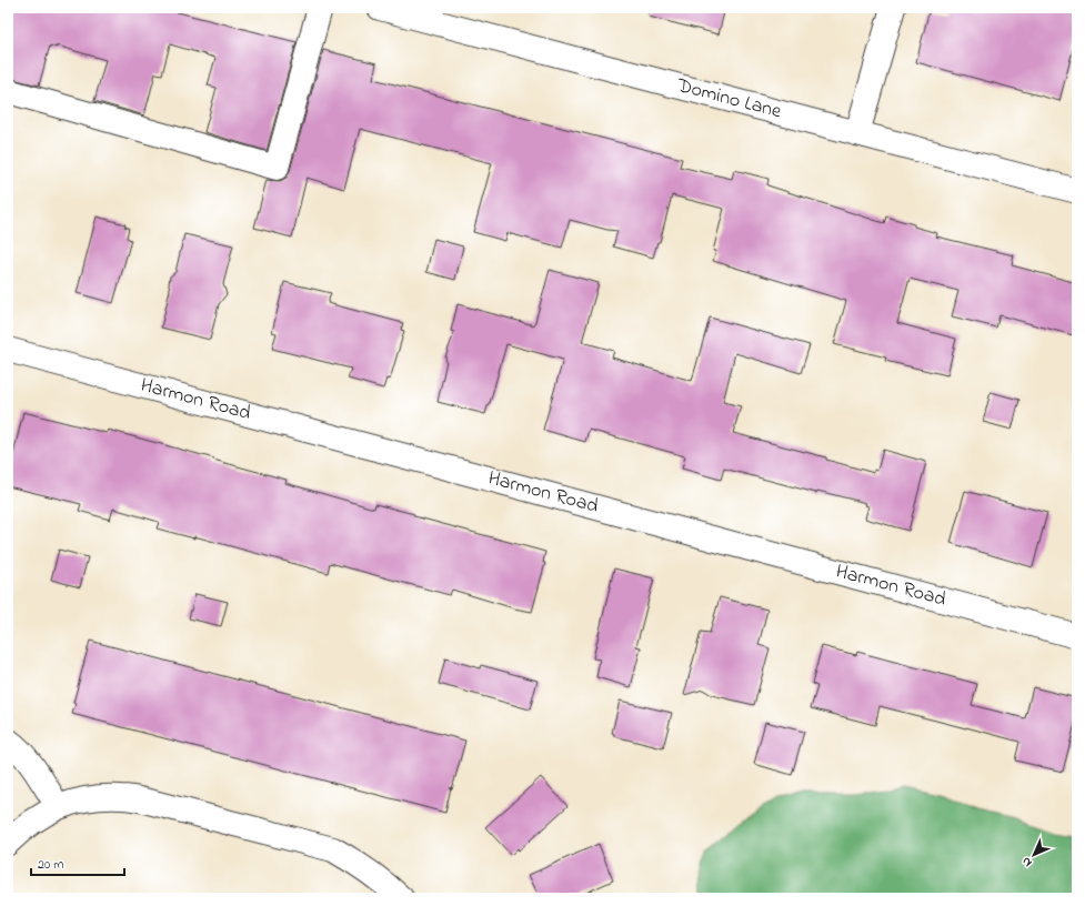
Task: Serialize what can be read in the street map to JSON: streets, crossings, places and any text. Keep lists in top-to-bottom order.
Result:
{
  "streets": {
    "street": ["Domino Lane", "Harmon Road"]
  },
  "scale_bar": "20 m",
  "north": "bottom left"
}
